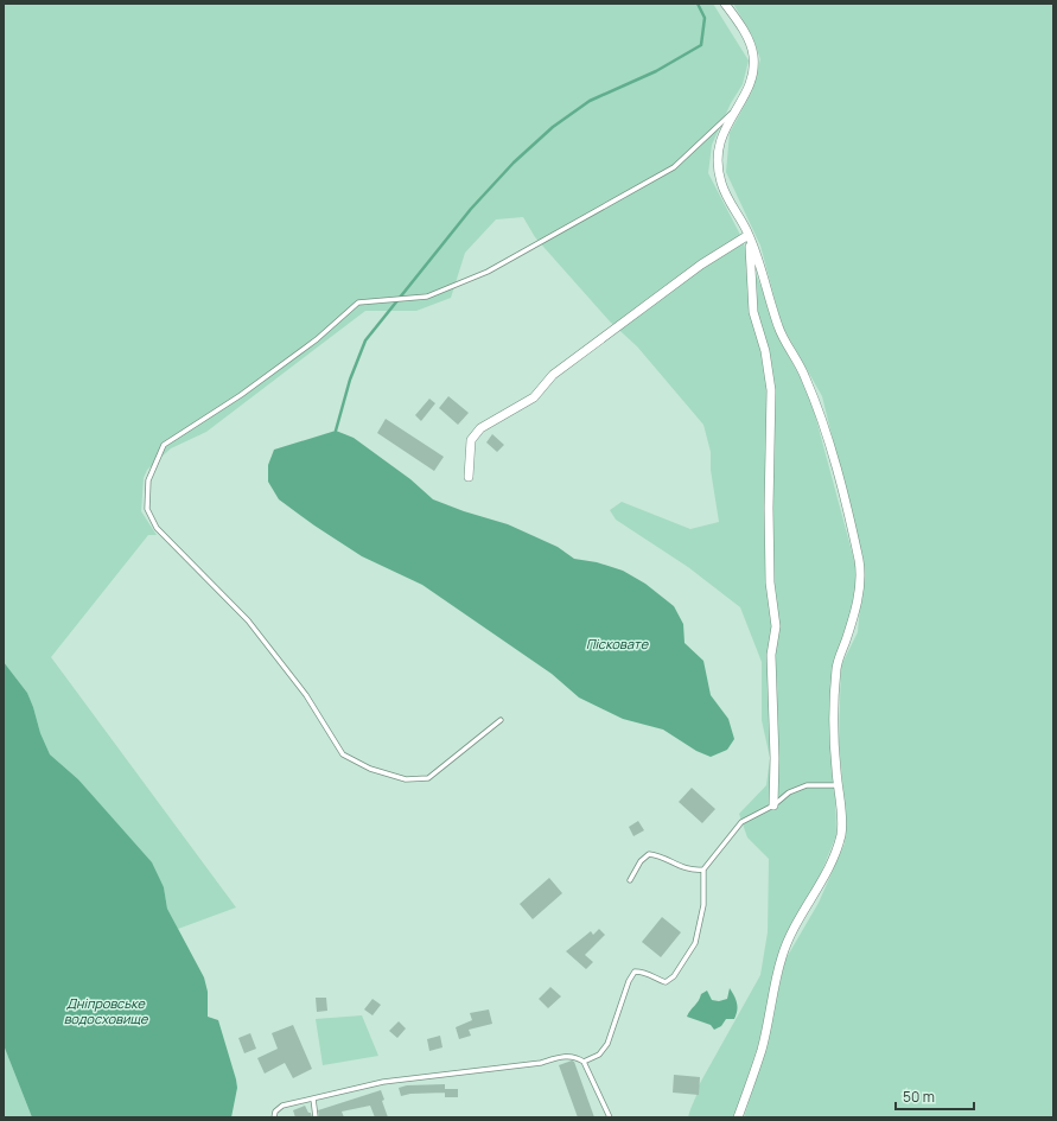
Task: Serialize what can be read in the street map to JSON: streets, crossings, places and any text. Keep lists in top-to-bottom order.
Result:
{
  "water": ["Пісковате", "Дніпровське водосховище"],
  "scale_bar": "50 m"
}
